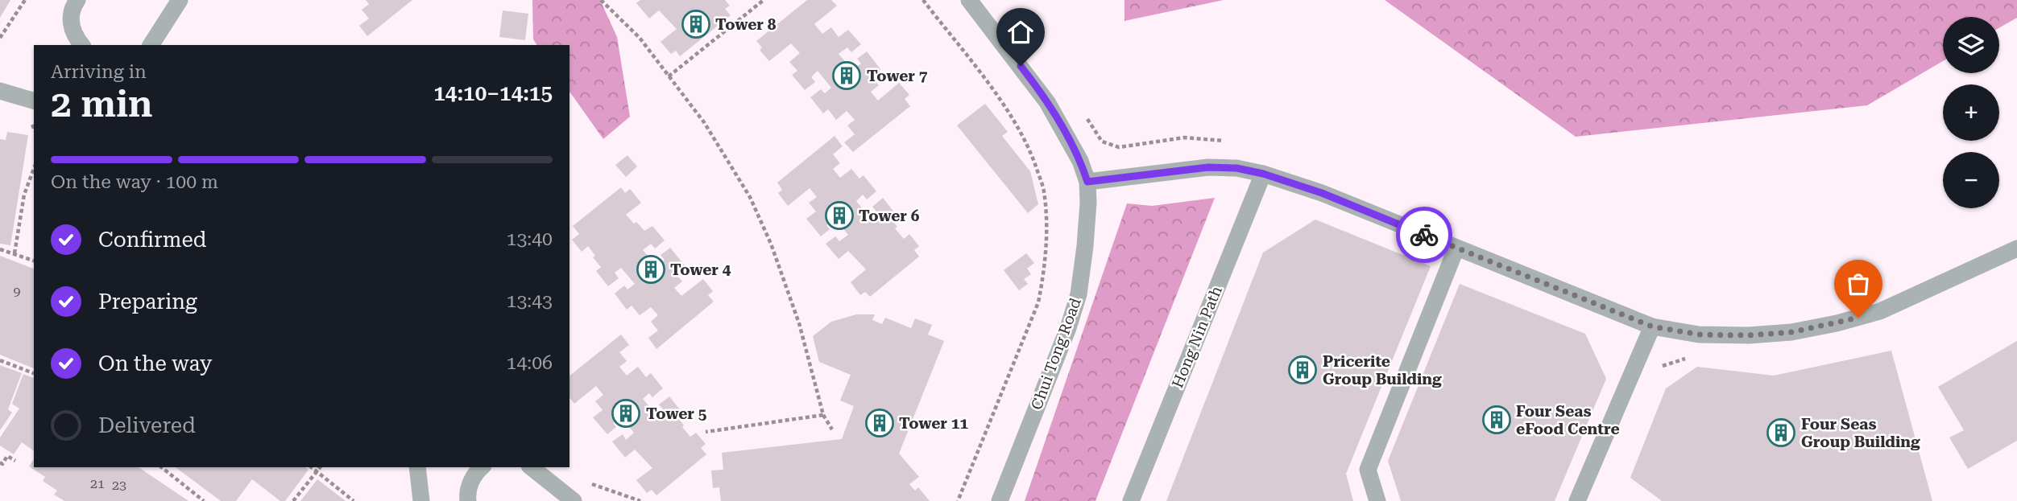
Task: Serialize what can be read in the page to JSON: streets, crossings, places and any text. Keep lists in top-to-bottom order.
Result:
{
  "streets": {
    "street": ["Hong Nin Path", "Chui Tong Road"]
  },
  "places": {
    "building": [
      "Tower 8",
      "Tower 7",
      "Tower 6",
      "Tower 4",
      "Pricerite Group Building",
      "Tower 5",
      "Four Seas eFood Centre",
      "Tower 11",
      "Four Seas Group Building"
    ]
  },
  "house_numbers": ["9", "21", "23"],
  "page": {
    "map_buttons": ["+", "−"],
    "heading": ["2 min", "Arriving in", "14:10–14:15"],
    "bar": "On the way · 100 m",
    "list": [
      ["Confirmed", "13:40"],
      ["Preparing", "13:43"],
      ["On the way", "14:06"],
      "Delivered"
    ]
  }
}
